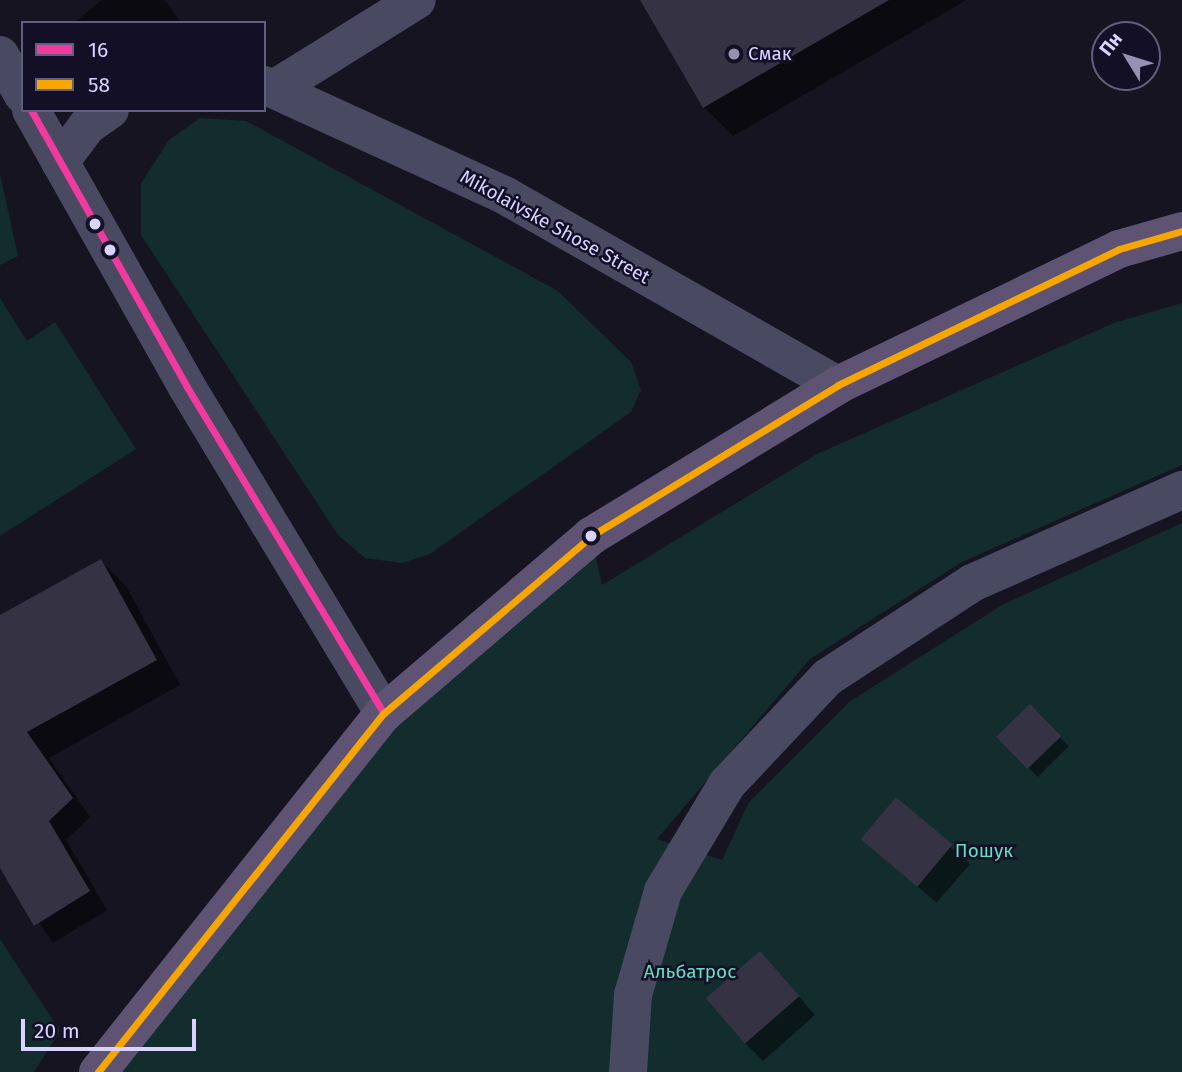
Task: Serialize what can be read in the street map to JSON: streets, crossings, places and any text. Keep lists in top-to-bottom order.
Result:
{
  "streets": {
    "street": ["Mikolaivske Shose Street"]
  },
  "parks": ["Пошук", "Альбатрос"],
  "places": ["Смак"],
  "lines": ["transit line 16", "transit line 58"],
  "legend": ["16", "58"],
  "scale_bar": "20 m",
  "north": "top left"
}
